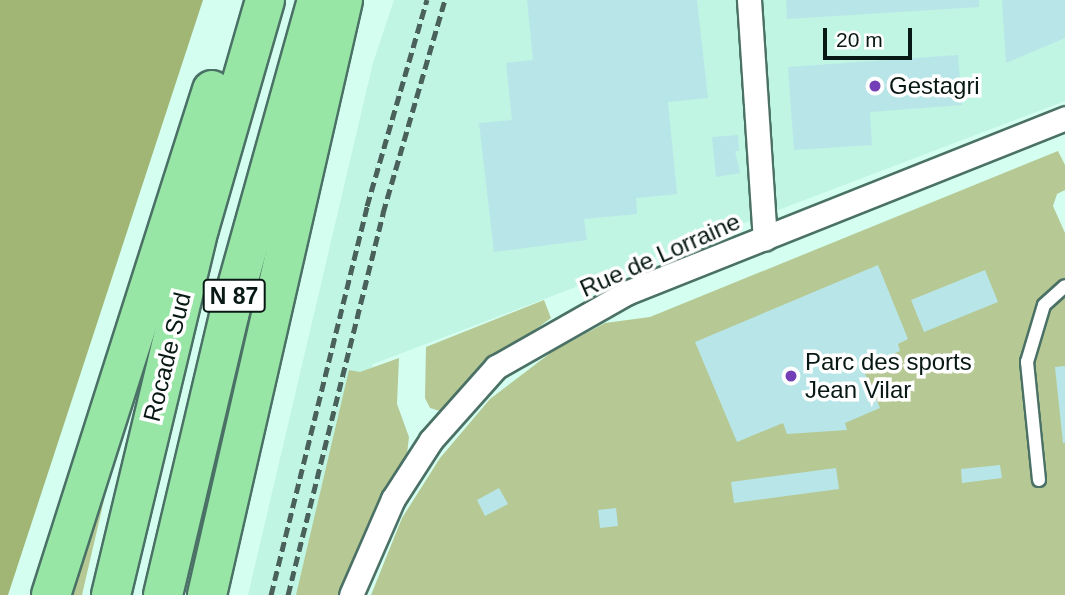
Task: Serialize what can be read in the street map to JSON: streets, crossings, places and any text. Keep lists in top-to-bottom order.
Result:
{
  "streets": {
    "highway": ["N 87", "Rocade Sud"],
    "street": ["Rue de Lorraine"]
  },
  "places": ["Gestagri", "Parc des sports Jean Vilar"],
  "scale_bar": "20 m"
}
